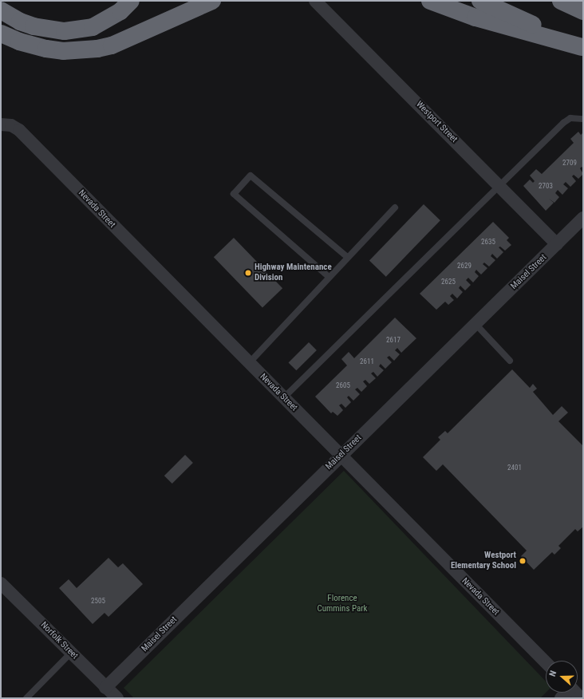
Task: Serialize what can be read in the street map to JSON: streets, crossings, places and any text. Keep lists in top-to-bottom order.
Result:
{
  "streets": {
    "street": [
      "Westport Street",
      "Nevada Street",
      "Maisel Street",
      "Norfolk Street"
    ]
  },
  "crossings": [
    ["Westport Street", "Maisel Street"],
    ["Nevada Street", "Maisel Street"],
    ["Maisel Street", "Norfolk Street"]
  ],
  "parks": ["Florence Cummins Park"],
  "places": ["Highway Maintenance Division", "Westport Elementary School"],
  "house_numbers": [
    "2709",
    "2703",
    "2635",
    "2629",
    "2625",
    "2617",
    "2611",
    "2605",
    "2401",
    "2505"
  ],
  "north": "left"
}
